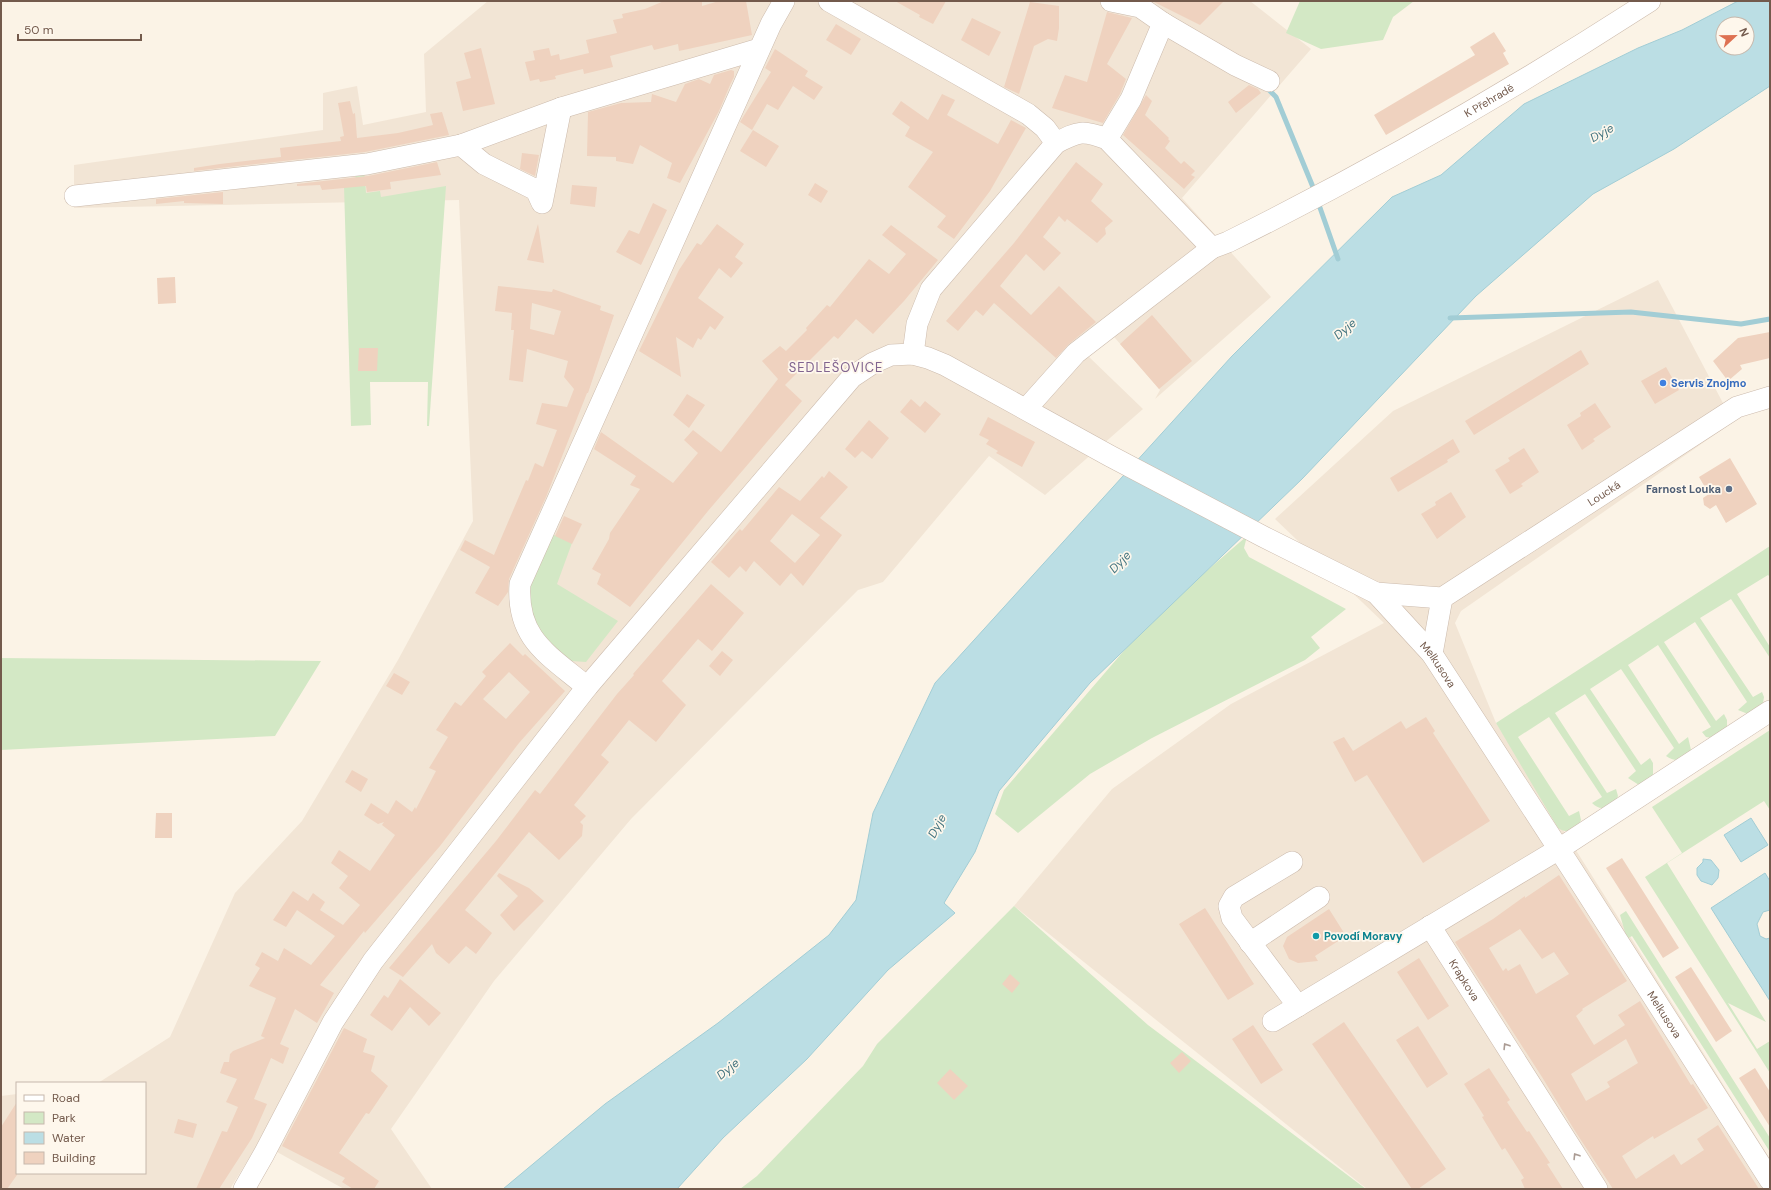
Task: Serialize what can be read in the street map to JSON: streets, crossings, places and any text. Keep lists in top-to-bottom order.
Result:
{
  "streets": {
    "street": [
      "K Přehradě",
      "Loucká",
      "Melkusova",
      "Krapkova"
    ]
  },
  "crossings": [
    ["K Přehradě", "Melkusova"]
  ],
  "one_way": ["Krapkova"],
  "districts": ["SEDLEŠOVICE"],
  "water": ["Dyje"],
  "places": ["Servis Znojmo", "Farnost Louka", "Povodí Moravy"],
  "legend": [
    "Road",
    "Park",
    "Water",
    "Building"
  ],
  "scale_bar": "50 m",
  "north": "right"
}
